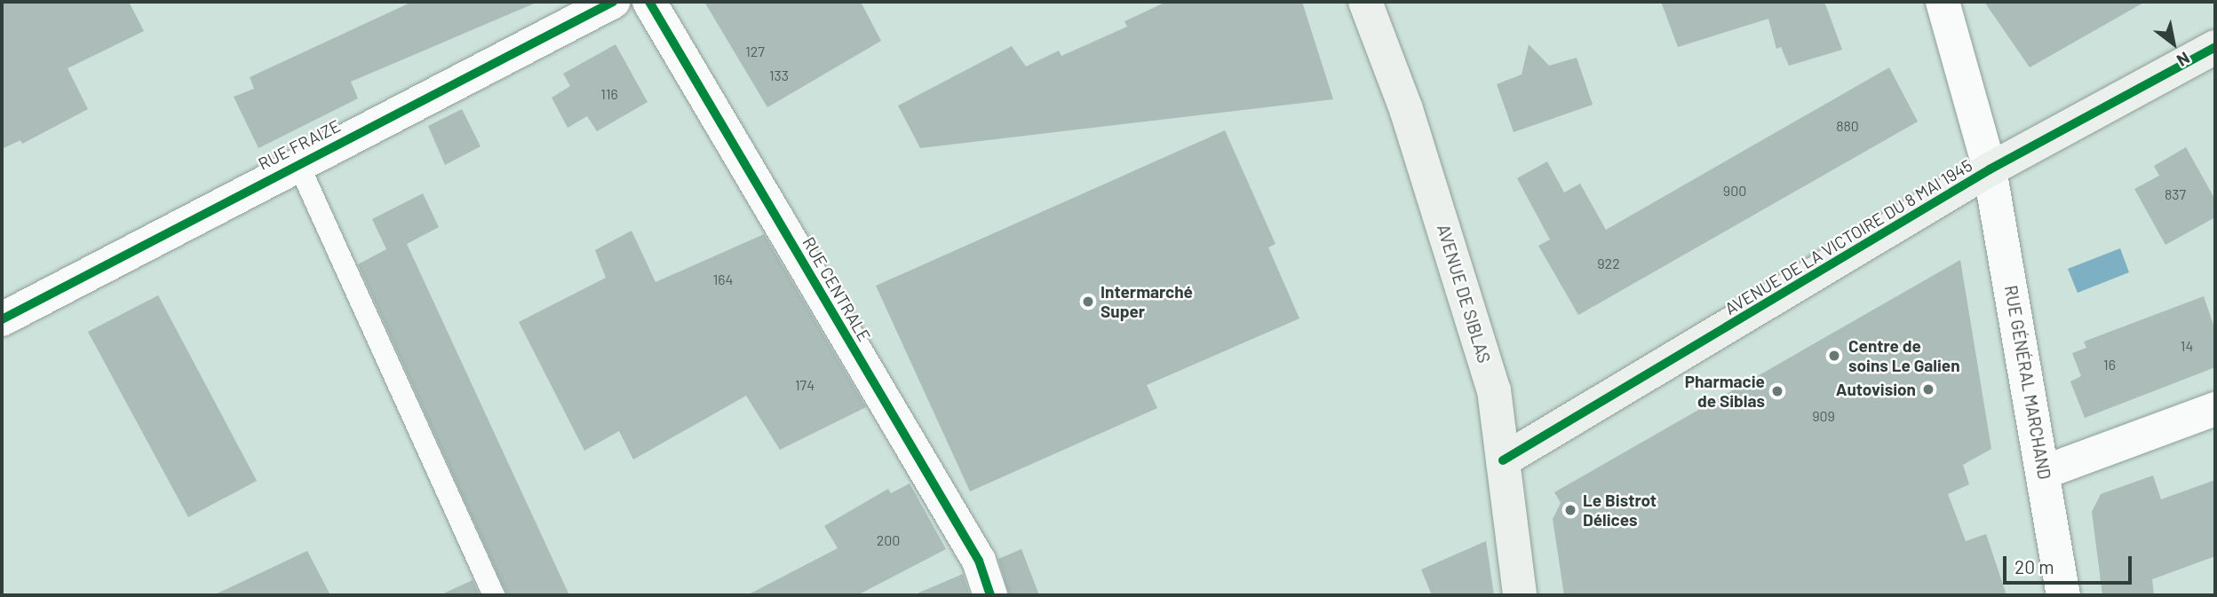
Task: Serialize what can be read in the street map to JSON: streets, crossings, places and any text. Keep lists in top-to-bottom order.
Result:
{
  "streets": {
    "street": [
      "RUE FRAIZE",
      "AVENUE DE LA VICTOIRE DU 8 MAI 1945",
      "RUE CENTRALE",
      "AVENUE DE SIBLAS",
      "RUE GÉNÉRAL MARCHAND"
    ]
  },
  "crossings": [
    ["AVENUE DE LA VICTOIRE DU 8 MAI 1945", "AVENUE DE SIBLAS"],
    ["AVENUE DE LA VICTOIRE DU 8 MAI 1945", "RUE GÉNÉRAL MARCHAND"]
  ],
  "places": [
    "Intermarché Super",
    "Centre de soins Le Galien",
    "Autovision",
    "Pharmacie de Siblas",
    "Le Bistrot Délices"
  ],
  "house_numbers": [
    "127",
    "133",
    "116",
    "880",
    "900",
    "837",
    "922",
    "164",
    "14",
    "16",
    "174",
    "909",
    "200"
  ],
  "scale_bar": "20 m",
  "north": "bottom right"
}
